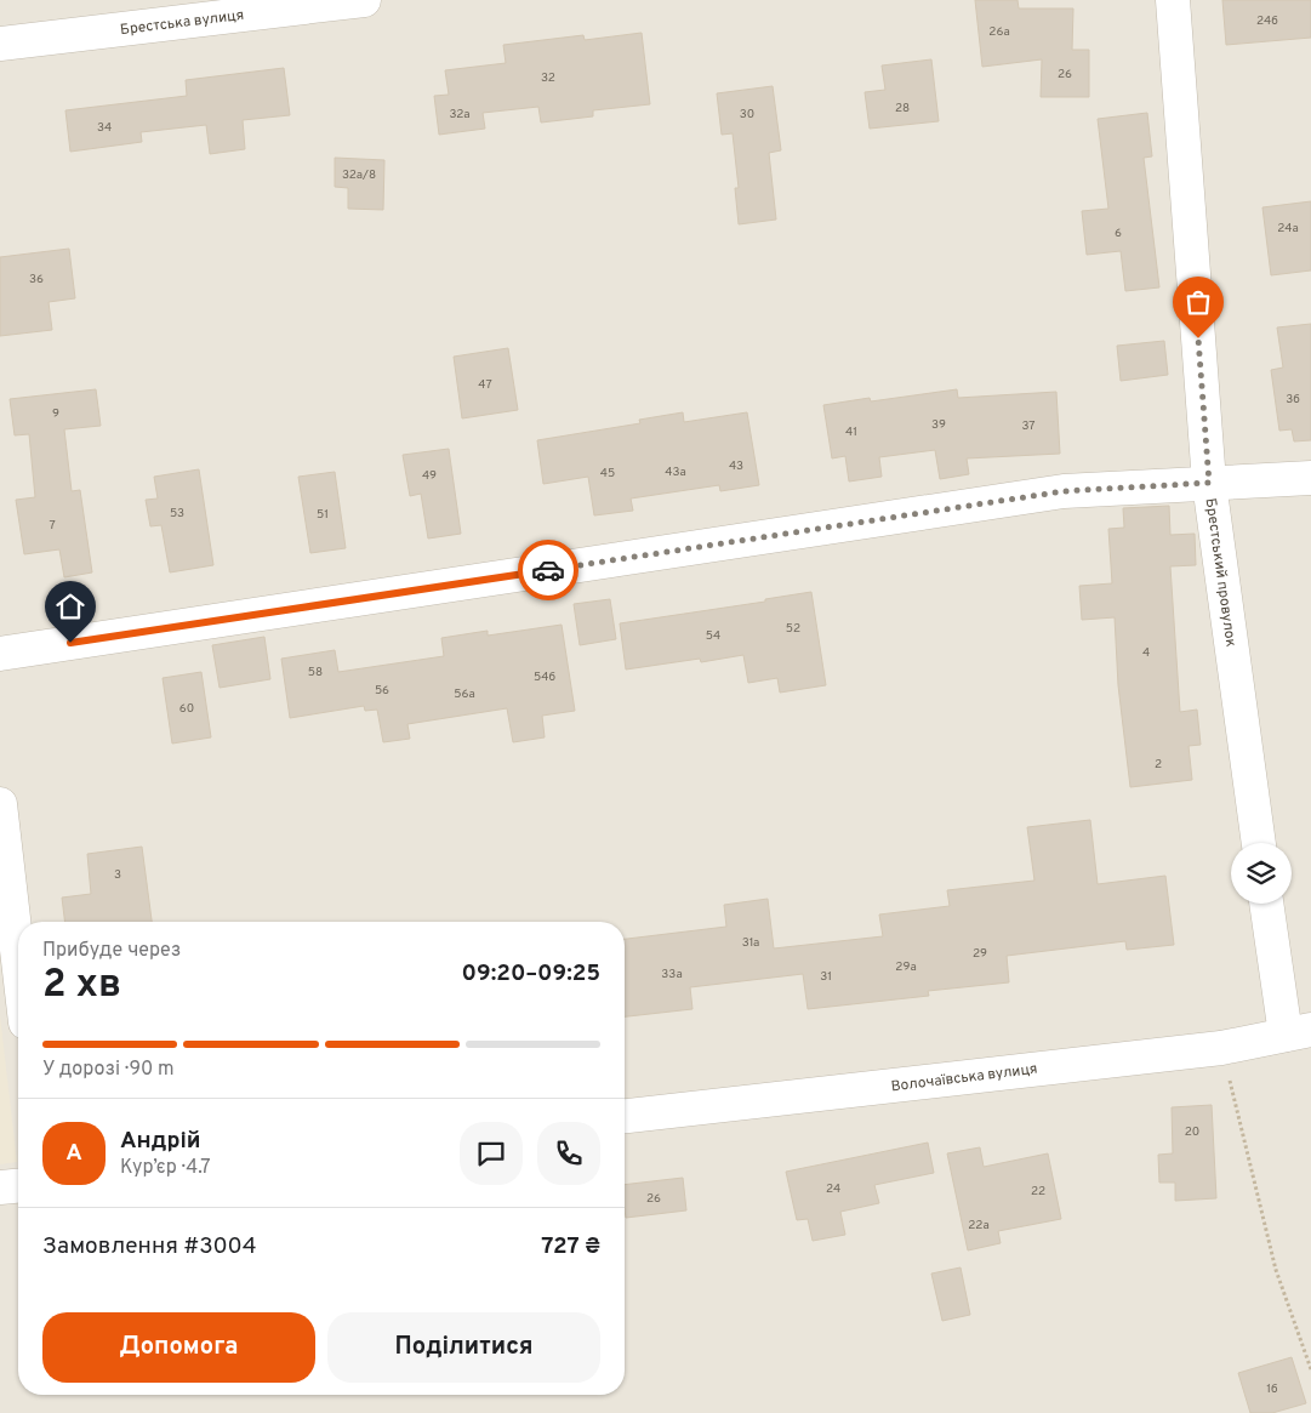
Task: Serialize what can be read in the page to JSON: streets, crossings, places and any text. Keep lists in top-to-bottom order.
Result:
{
  "streets": {
    "street": ["Брестська вулиця", "Брестський провулок", "Волочаївська вулиця"]
  },
  "house_numbers": [
    "24б",
    "26а",
    "26",
    "32",
    "28",
    "32а",
    "30",
    "34",
    "32а/8",
    "24а",
    "6",
    "36",
    "47",
    "3б",
    "9",
    "39",
    "37",
    "41",
    "43",
    "43а",
    "45",
    "49",
    "53",
    "51",
    "7",
    "52",
    "54",
    "4",
    "58",
    "54б",
    "56",
    "56а",
    "60",
    "2",
    "3",
    "31а",
    "29",
    "29а",
    "33а",
    "31",
    "20",
    "24",
    "22",
    "26",
    "22а",
    "1б"
  ],
  "page": {
    "heading": ["2 хв", "Прибуде через", "09:20–09:25"],
    "panel": [
      "Андрій",
      "Кур’єр · 4.7",
      "Замовлення #3004",
      "727 ₴"
    ],
    "bar": "У дорозі · 90 m",
    "round": "А",
    "buttons": ["Допомога", "Поділитися"]
  }
}
